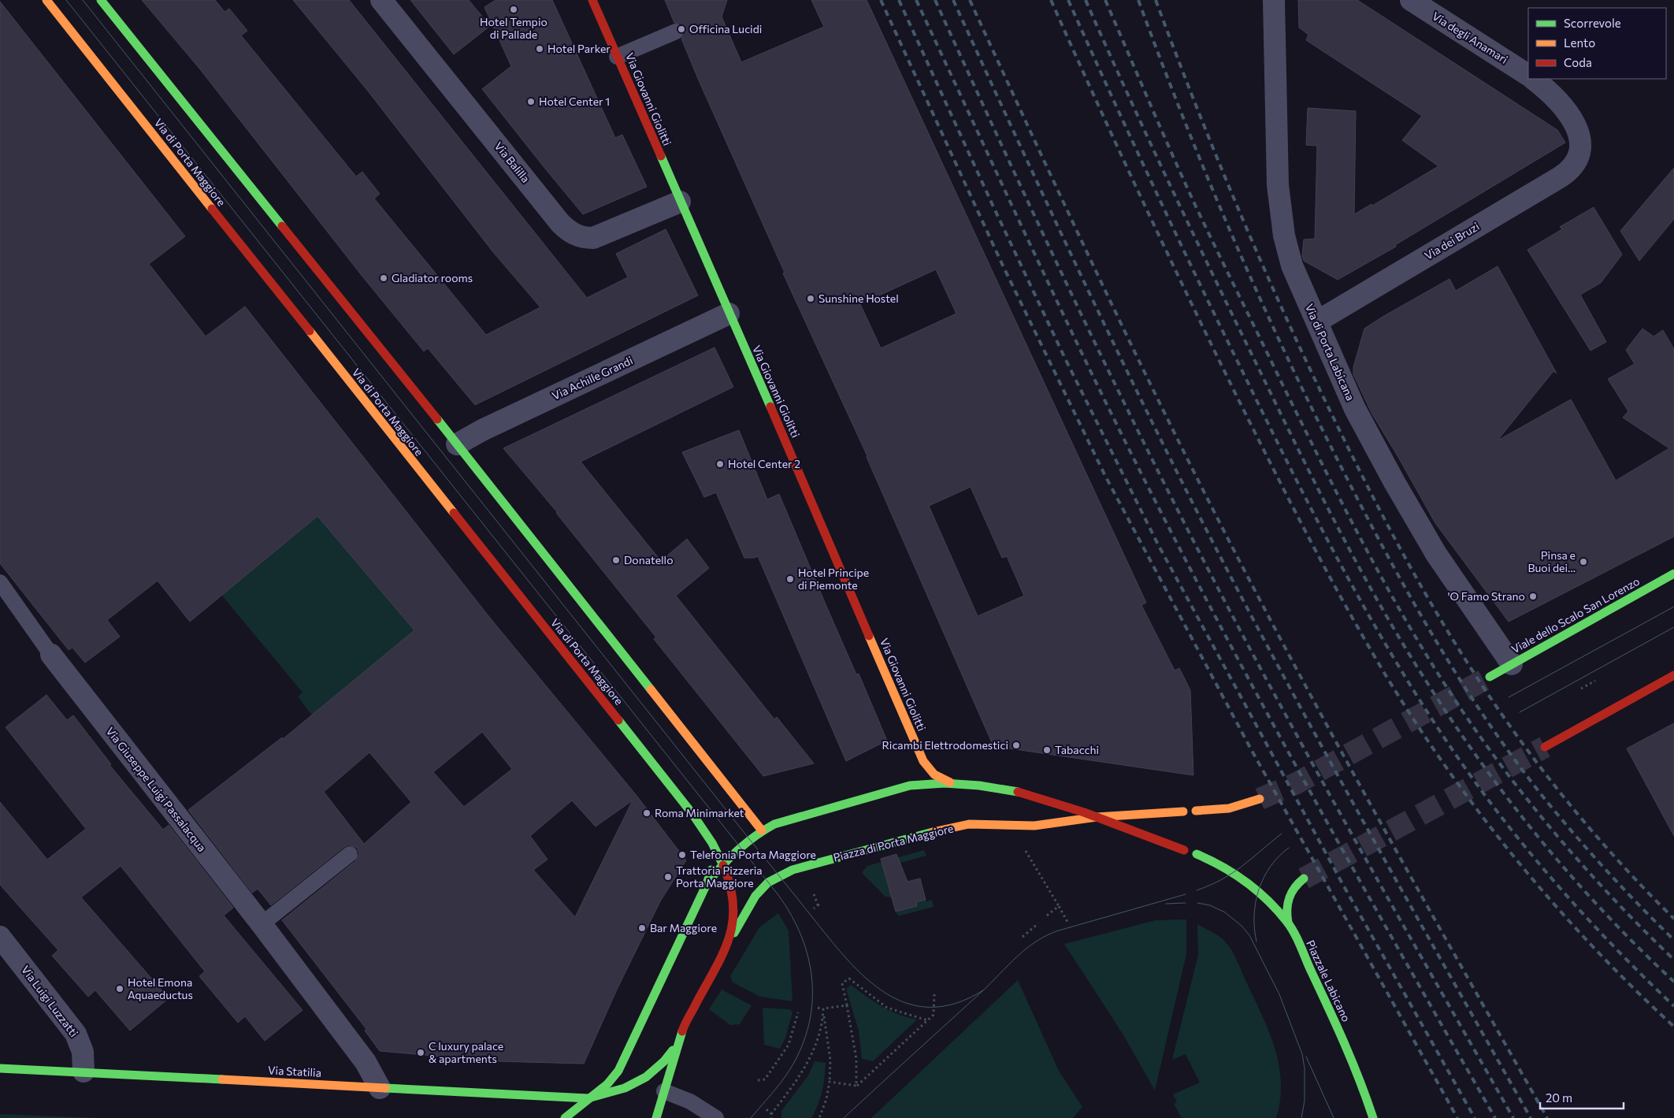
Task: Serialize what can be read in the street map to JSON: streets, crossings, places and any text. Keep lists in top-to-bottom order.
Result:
{
  "streets": {
    "main road": [
      "Via Giovanni Giolitti",
      "Via di Porta Maggiore",
      "Viale dello Scalo San Lorenzo",
      "Piazza di Porta Maggiore",
      "Piazzale Labicano",
      "Via Statilia"
    ],
    "street": [
      "Via degli Anamari",
      "Via Balilla",
      "Via dei Bruzi",
      "Via di Porta Labicana",
      "Via Achille Grandi",
      "Via Giuseppe Luigi Passalacqua",
      "Via Luigi Luzzatti"
    ]
  },
  "crossings": [
    ["Via Giovanni Giolitti", "Via Balilla"],
    ["Via Giovanni Giolitti", "Via Achille Grandi"],
    ["Via Giovanni Giolitti", "Piazza di Porta Maggiore"],
    ["Via di Porta Maggiore", "Piazza di Porta Maggiore"],
    ["Via dei Bruzi", "Via di Porta Labicana"],
    ["Via di Porta Labicana", "Viale dello Scalo San Lorenzo"],
    ["Via Giuseppe Luigi Passalacqua", "Via Statilia"],
    ["Piazza di Porta Maggiore", "Via Statilia"],
    ["Via Luigi Luzzatti", "Via Statilia"]
  ],
  "places": [
    "Hotel Tempio di Pallade",
    "Officina Lucidi",
    "Hotel Parker",
    "Hotel Center 1",
    "Gladiator rooms",
    "Sunshine Hostel",
    "Hotel Center 2",
    "Donatello",
    "Pinsa e Buoi dei...",
    "Hotel Principe di Piemonte",
    "'O Famo Strano",
    "Ricambi Elettrodomestici",
    "Tabacchi",
    "Roma Minimarket",
    "Telefonia Porta Maggiore",
    "Trattoria Pizzeria Porta Maggiore",
    "Bar Maggiore",
    "Hotel Emona Aquaeductus",
    "C luxury palace & apartments"
  ],
  "legend": ["Scorrevole", "Lento", "Coda"],
  "scale_bar": "20 m"
}
